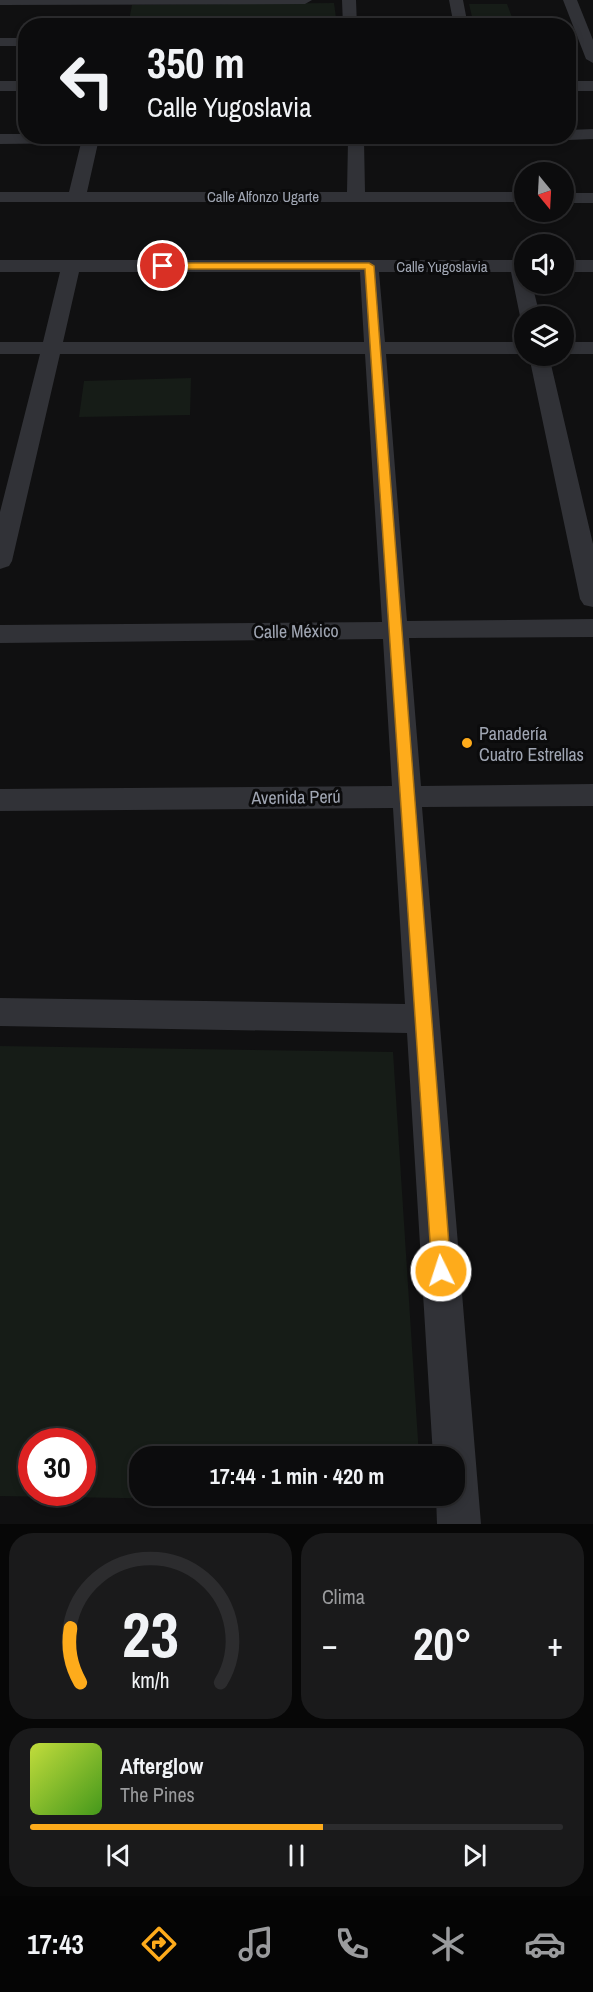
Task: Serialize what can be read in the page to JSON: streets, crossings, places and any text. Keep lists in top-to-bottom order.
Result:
{
  "streets": {
    "street": [
      "Calle Alfonzo Ugarte",
      "Calle Yugoslavia",
      "Calle México",
      "Avenida Perú"
    ]
  },
  "places": ["Panadería Cuatro Estrellas"],
  "north": "bottom",
  "page": {
    "turn": ["350 m", "Calle Yugoslavia"],
    "limit": "30",
    "trip": "17:44 · 1 min · 420 m",
    "tile": "Clima",
    "heat": ["−", "20°", "+"],
    "song": ["Afterglow", "The Pines"],
    "tabs": "17:43",
    "gauge": ["23", "km/h"]
  }
}
